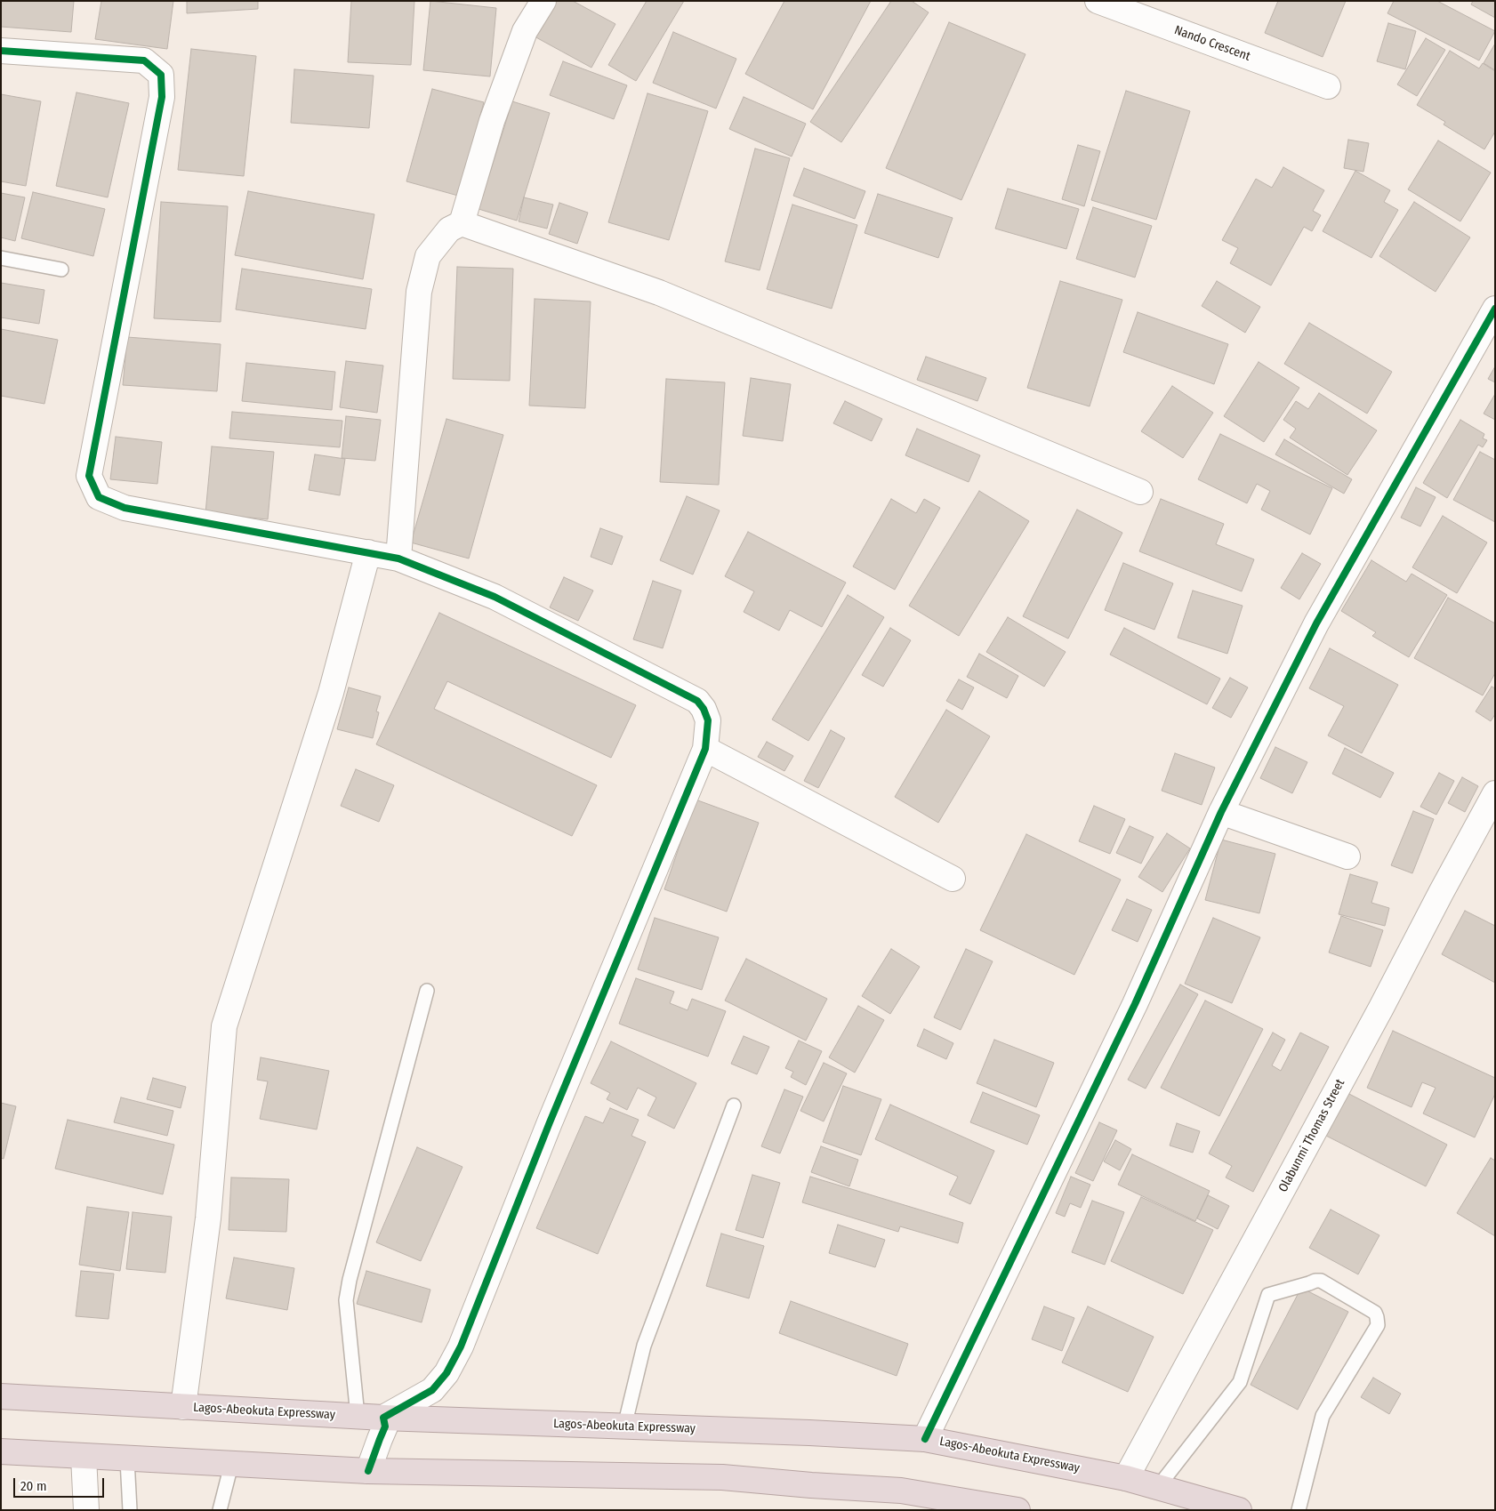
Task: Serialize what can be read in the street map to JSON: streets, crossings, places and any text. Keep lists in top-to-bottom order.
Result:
{
  "streets": {
    "highway": ["Lagos-Abeokuta Expressway"],
    "street": ["Nando Crescent", "Olabunmi Thomas Street"]
  },
  "crossings": [
    ["Olabunmi Thomas Street", "Lagos-Abeokuta Expressway"]
  ],
  "scale_bar": "20 m"
}
